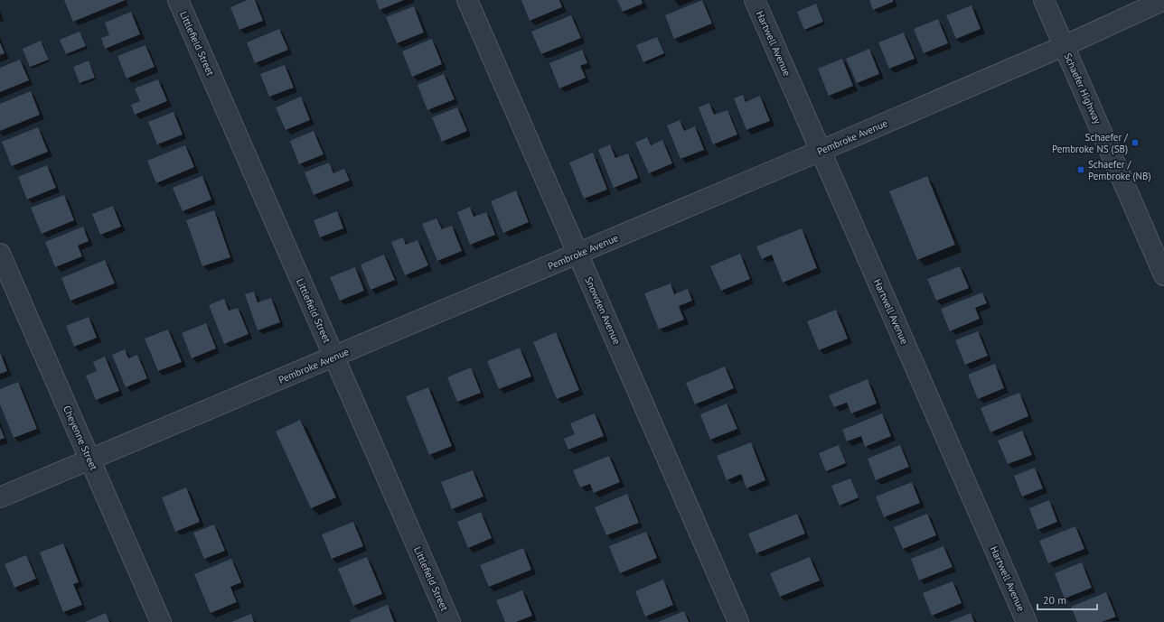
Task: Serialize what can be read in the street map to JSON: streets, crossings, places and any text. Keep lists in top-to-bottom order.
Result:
{
  "streets": {
    "street": [
      "Littlefield Street",
      "Hartwell Avenue",
      "Schaefer Highway",
      "Pembroke Avenue",
      "Snowden Avenue",
      "Cheyenne Street"
    ]
  },
  "crossings": [
    ["Littlefield Street", "Pembroke Avenue"],
    ["Hartwell Avenue", "Pembroke Avenue"],
    ["Schaefer Highway", "Pembroke Avenue"],
    ["Pembroke Avenue", "Snowden Avenue"],
    ["Pembroke Avenue", "Cheyenne Street"]
  ],
  "places": {
    "transit": ["Schaefer / Pembroke NS (SB)", "Schaefer / Pembroke (NB)"]
  },
  "scale_bar": "20 m"
}
